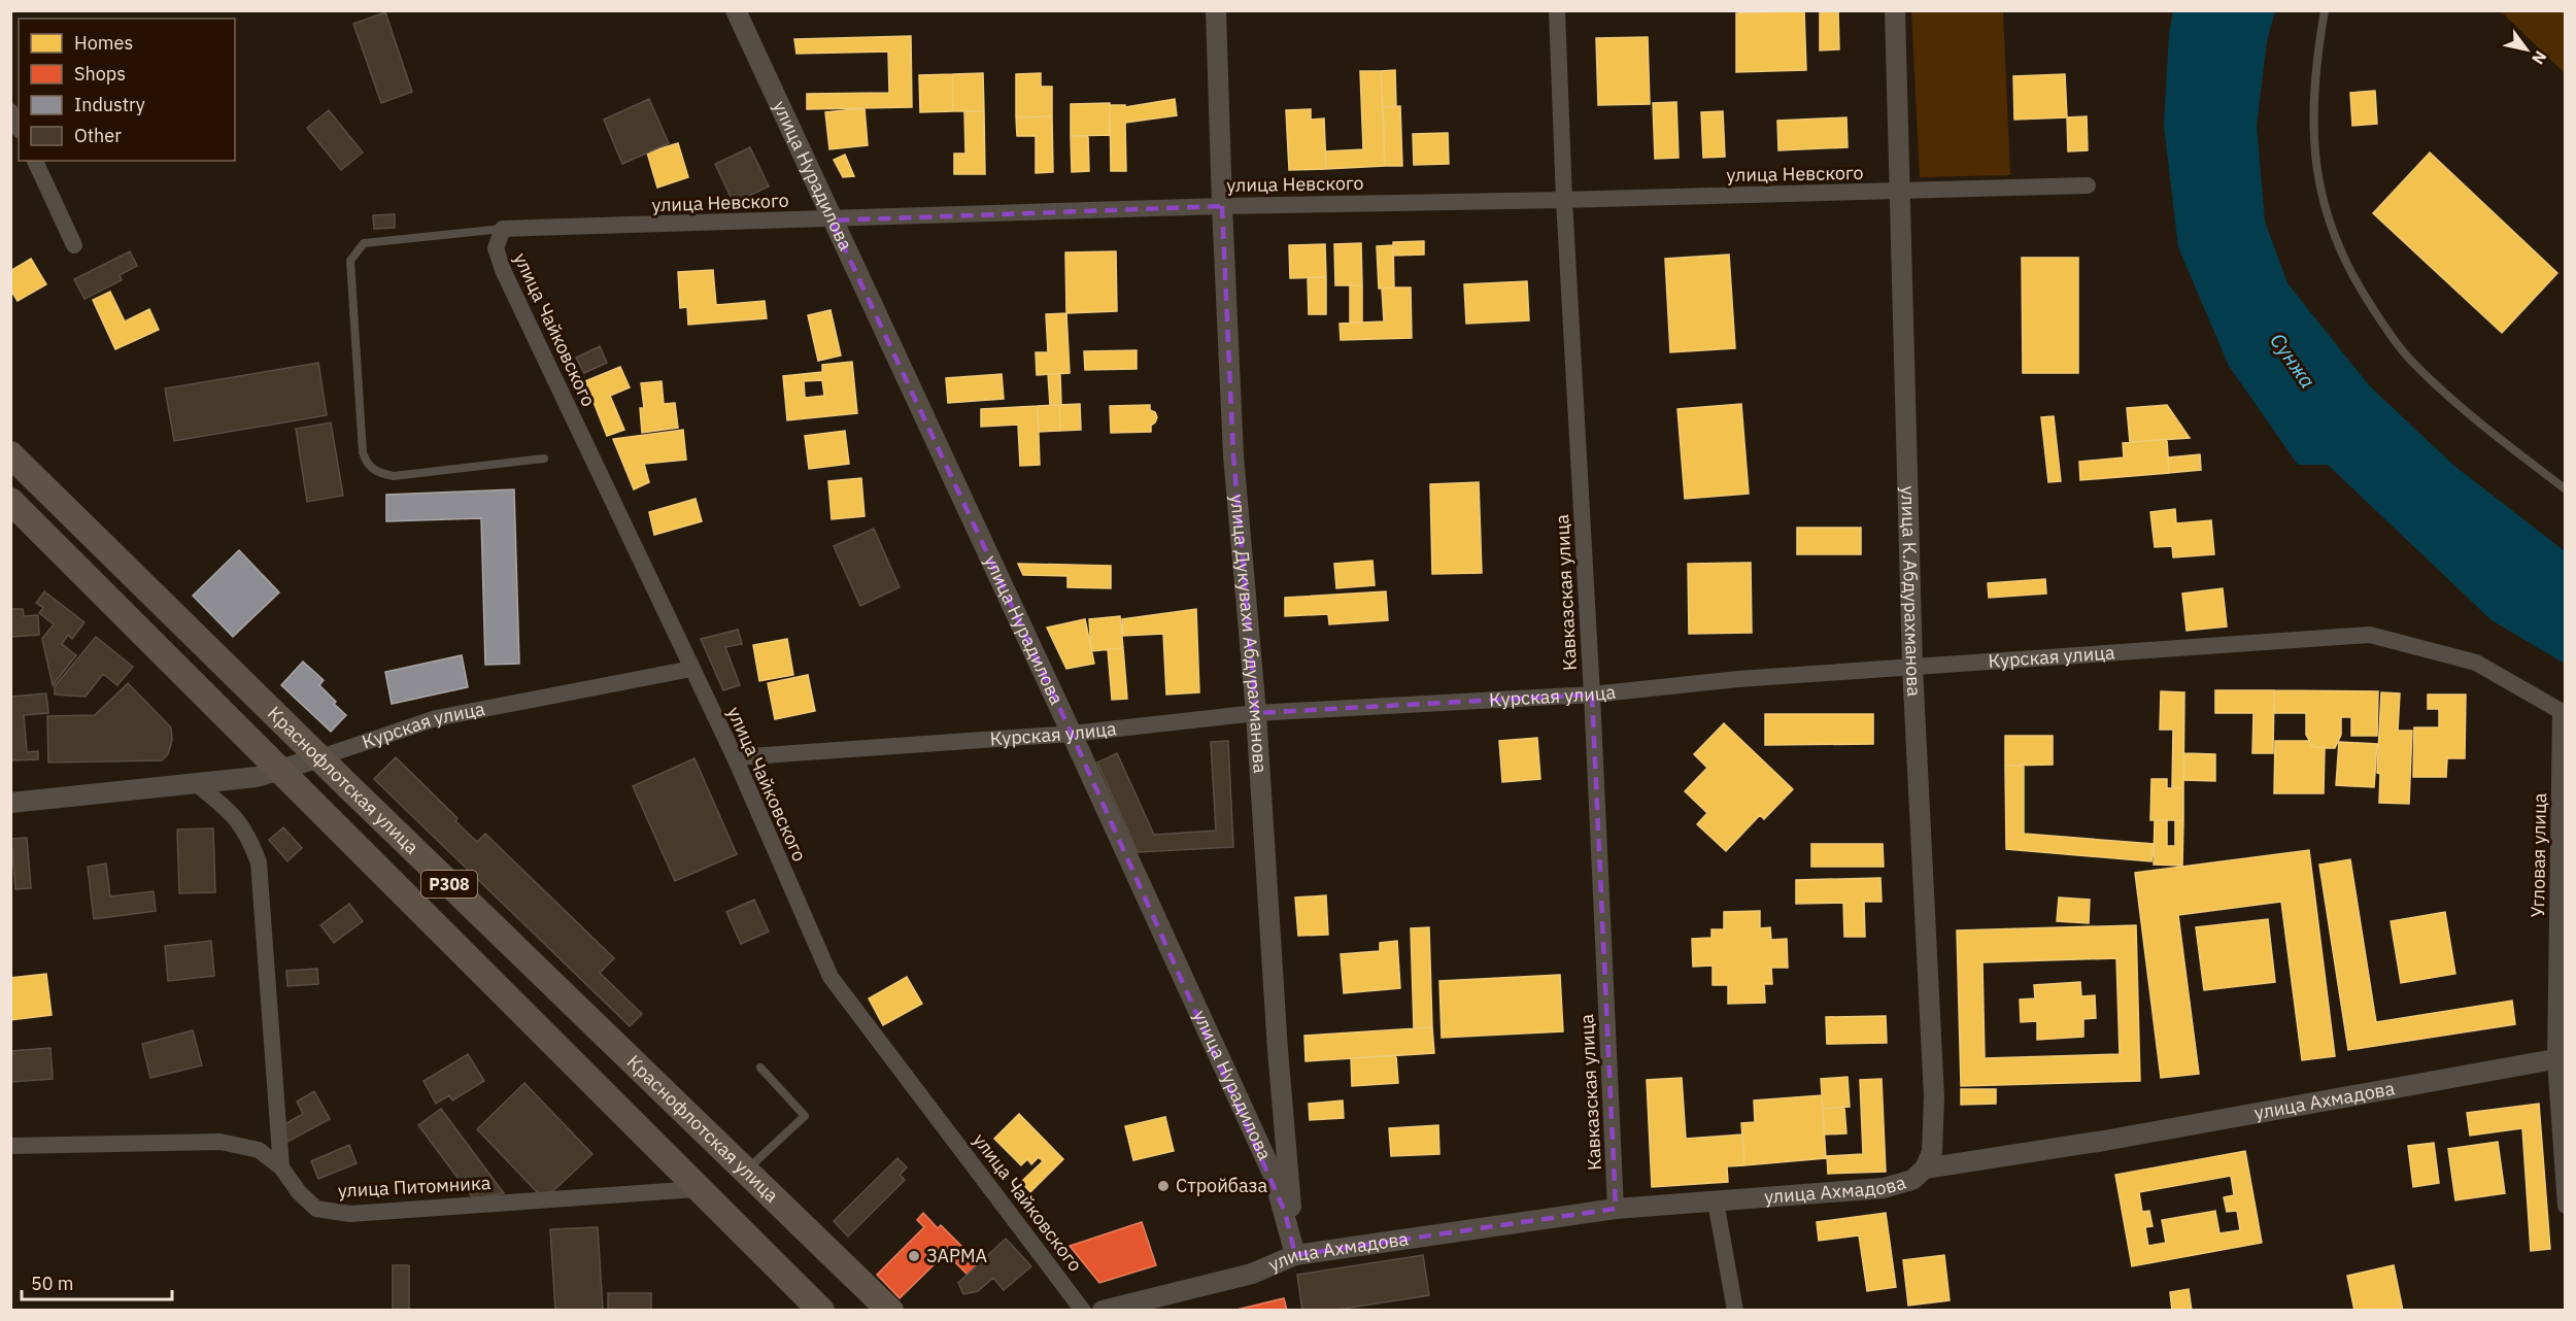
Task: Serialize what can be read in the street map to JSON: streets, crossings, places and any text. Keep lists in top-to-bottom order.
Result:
{
  "streets": {
    "main road": ["Краснофлотская улица", "P308"],
    "street": [
      "улица Невского",
      "улица Нурадилова",
      "улица Чайковского",
      "улица К.Абдурахманова",
      "Кавказская улица",
      "улица Дукувахи Абдурахманова",
      "Курская улица",
      "Угловая улица",
      "улица Ахмадова",
      "улица Питомника"
    ]
  },
  "crossings": [
    ["улица Невского", "улица Нурадилова"],
    ["улица Невского", "улица Чайковского"],
    ["улица Невского", "улица К.Абдурахманова"],
    ["улица Невского", "Кавказская улица"],
    ["улица Невского", "улица Дукувахи Абдурахманова"],
    ["улица Нурадилова", "улица Дукувахи Абдурахманова"],
    ["улица Нурадилова", "Курская улица"],
    ["улица Нурадилова", "улица Ахмадова"],
    ["улица Чайковского", "Курская улица"],
    ["улица К.Абдурахманова", "Курская улица"],
    ["улица К.Абдурахманова", "улица Ахмадова"],
    ["Кавказская улица", "Курская улица"],
    ["Кавказская улица", "улица Ахмадова"],
    ["улица Дукувахи Абдурахманова", "Курская улица"],
    ["улица Дукувахи Абдурахманова", "улица Ахмадова"],
    ["Курская улица", "Краснофлотская улица"],
    ["Курская улица", "Угловая улица"],
    ["Краснофлотская улица", "улица Питомника"],
    ["Угловая улица", "улица Ахмадова"]
  ],
  "water": ["Сунжа"],
  "places": ["Стройбаза", "ЗАРМА"],
  "legend": [
    "Homes",
    "Shops",
    "Industry",
    "Other"
  ],
  "scale_bar": "50 m",
  "north": "bottom right"
}
